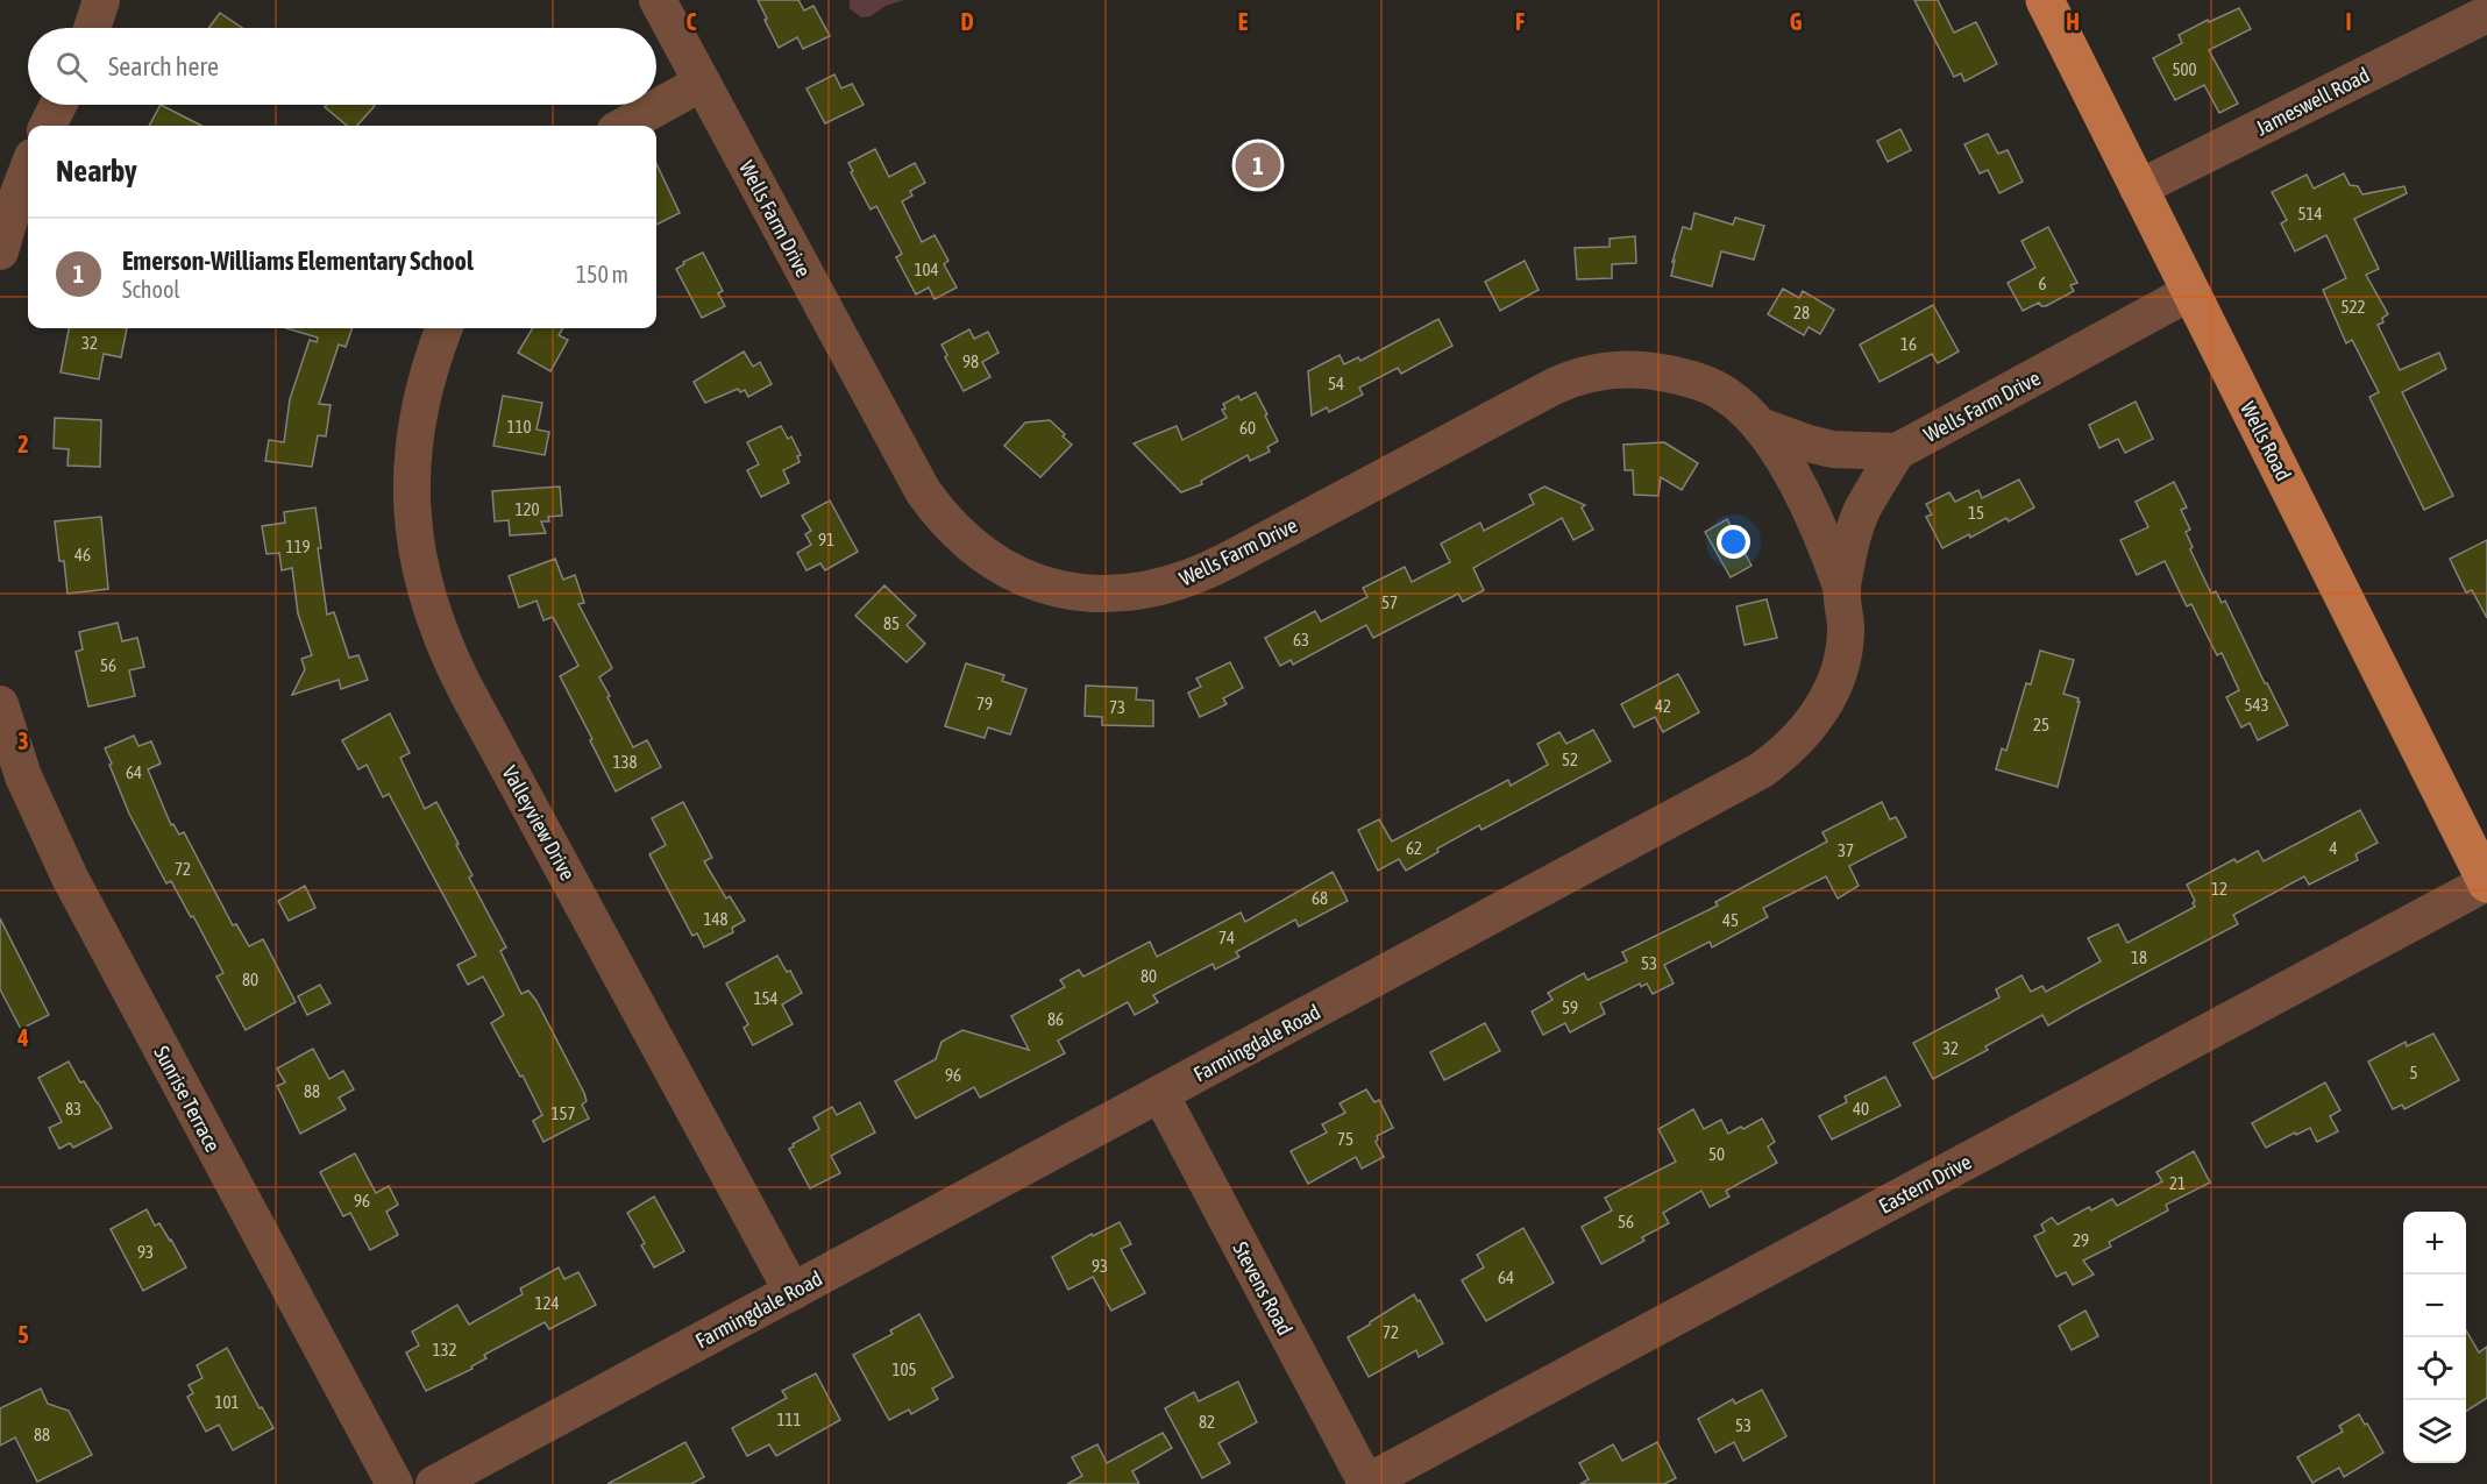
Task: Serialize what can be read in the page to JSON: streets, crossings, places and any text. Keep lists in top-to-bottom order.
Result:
{
  "streets": {
    "main road": ["Wells Road"],
    "street": [
      "Jameswell Road",
      "Wells Farm Drive",
      "Valleyview Drive",
      "Farmingdale Road",
      "Sunrise Terrace",
      "Eastern Drive",
      "Stevens Road"
    ]
  },
  "crossings": [
    ["Jameswell Road", "Wells Road"],
    ["Wells Farm Drive", "Wells Road"],
    ["Wells Farm Drive", "Farmingdale Road"],
    ["Wells Road", "Eastern Drive"],
    ["Valleyview Drive", "Farmingdale Road"],
    ["Farmingdale Road", "Stevens Road"],
    ["Eastern Drive", "Stevens Road"]
  ],
  "house_numbers": [
    "500",
    "514",
    "104",
    "6",
    "522",
    "28",
    "32",
    "16",
    "98",
    "54",
    "110",
    "60",
    "120",
    "15",
    "91",
    "119",
    "46",
    "57",
    "85",
    "63",
    "56",
    "79",
    "543",
    "42",
    "73",
    "25",
    "52",
    "138",
    "64",
    "62",
    "4",
    "37",
    "72",
    "12",
    "68",
    "148",
    "45",
    "74",
    "18",
    "53",
    "80",
    "80",
    "154",
    "59",
    "86",
    "32",
    "5",
    "96",
    "88",
    "83",
    "40",
    "157",
    "75",
    "50",
    "21",
    "96",
    "56",
    "29",
    "93",
    "93",
    "64",
    "124",
    "72",
    "132",
    "105",
    "101",
    "111",
    "82",
    "53",
    "88"
  ],
  "page": {
    "search": "Search here",
    "heading": "Nearby",
    "pins": "1",
    "list": [
      {
        "mark": "1",
        "name": "Emerson-Williams Elementary School",
        "note": "School",
        "value": "150 m"
      }
    ],
    "map_buttons": ["+", "−"]
  },
  "grid": {
    "columns": [
      "C",
      "D",
      "E",
      "F",
      "G",
      "H",
      "I"
    ],
    "rows": [
      "2",
      "3",
      "4",
      "5"
    ]
  }
}
